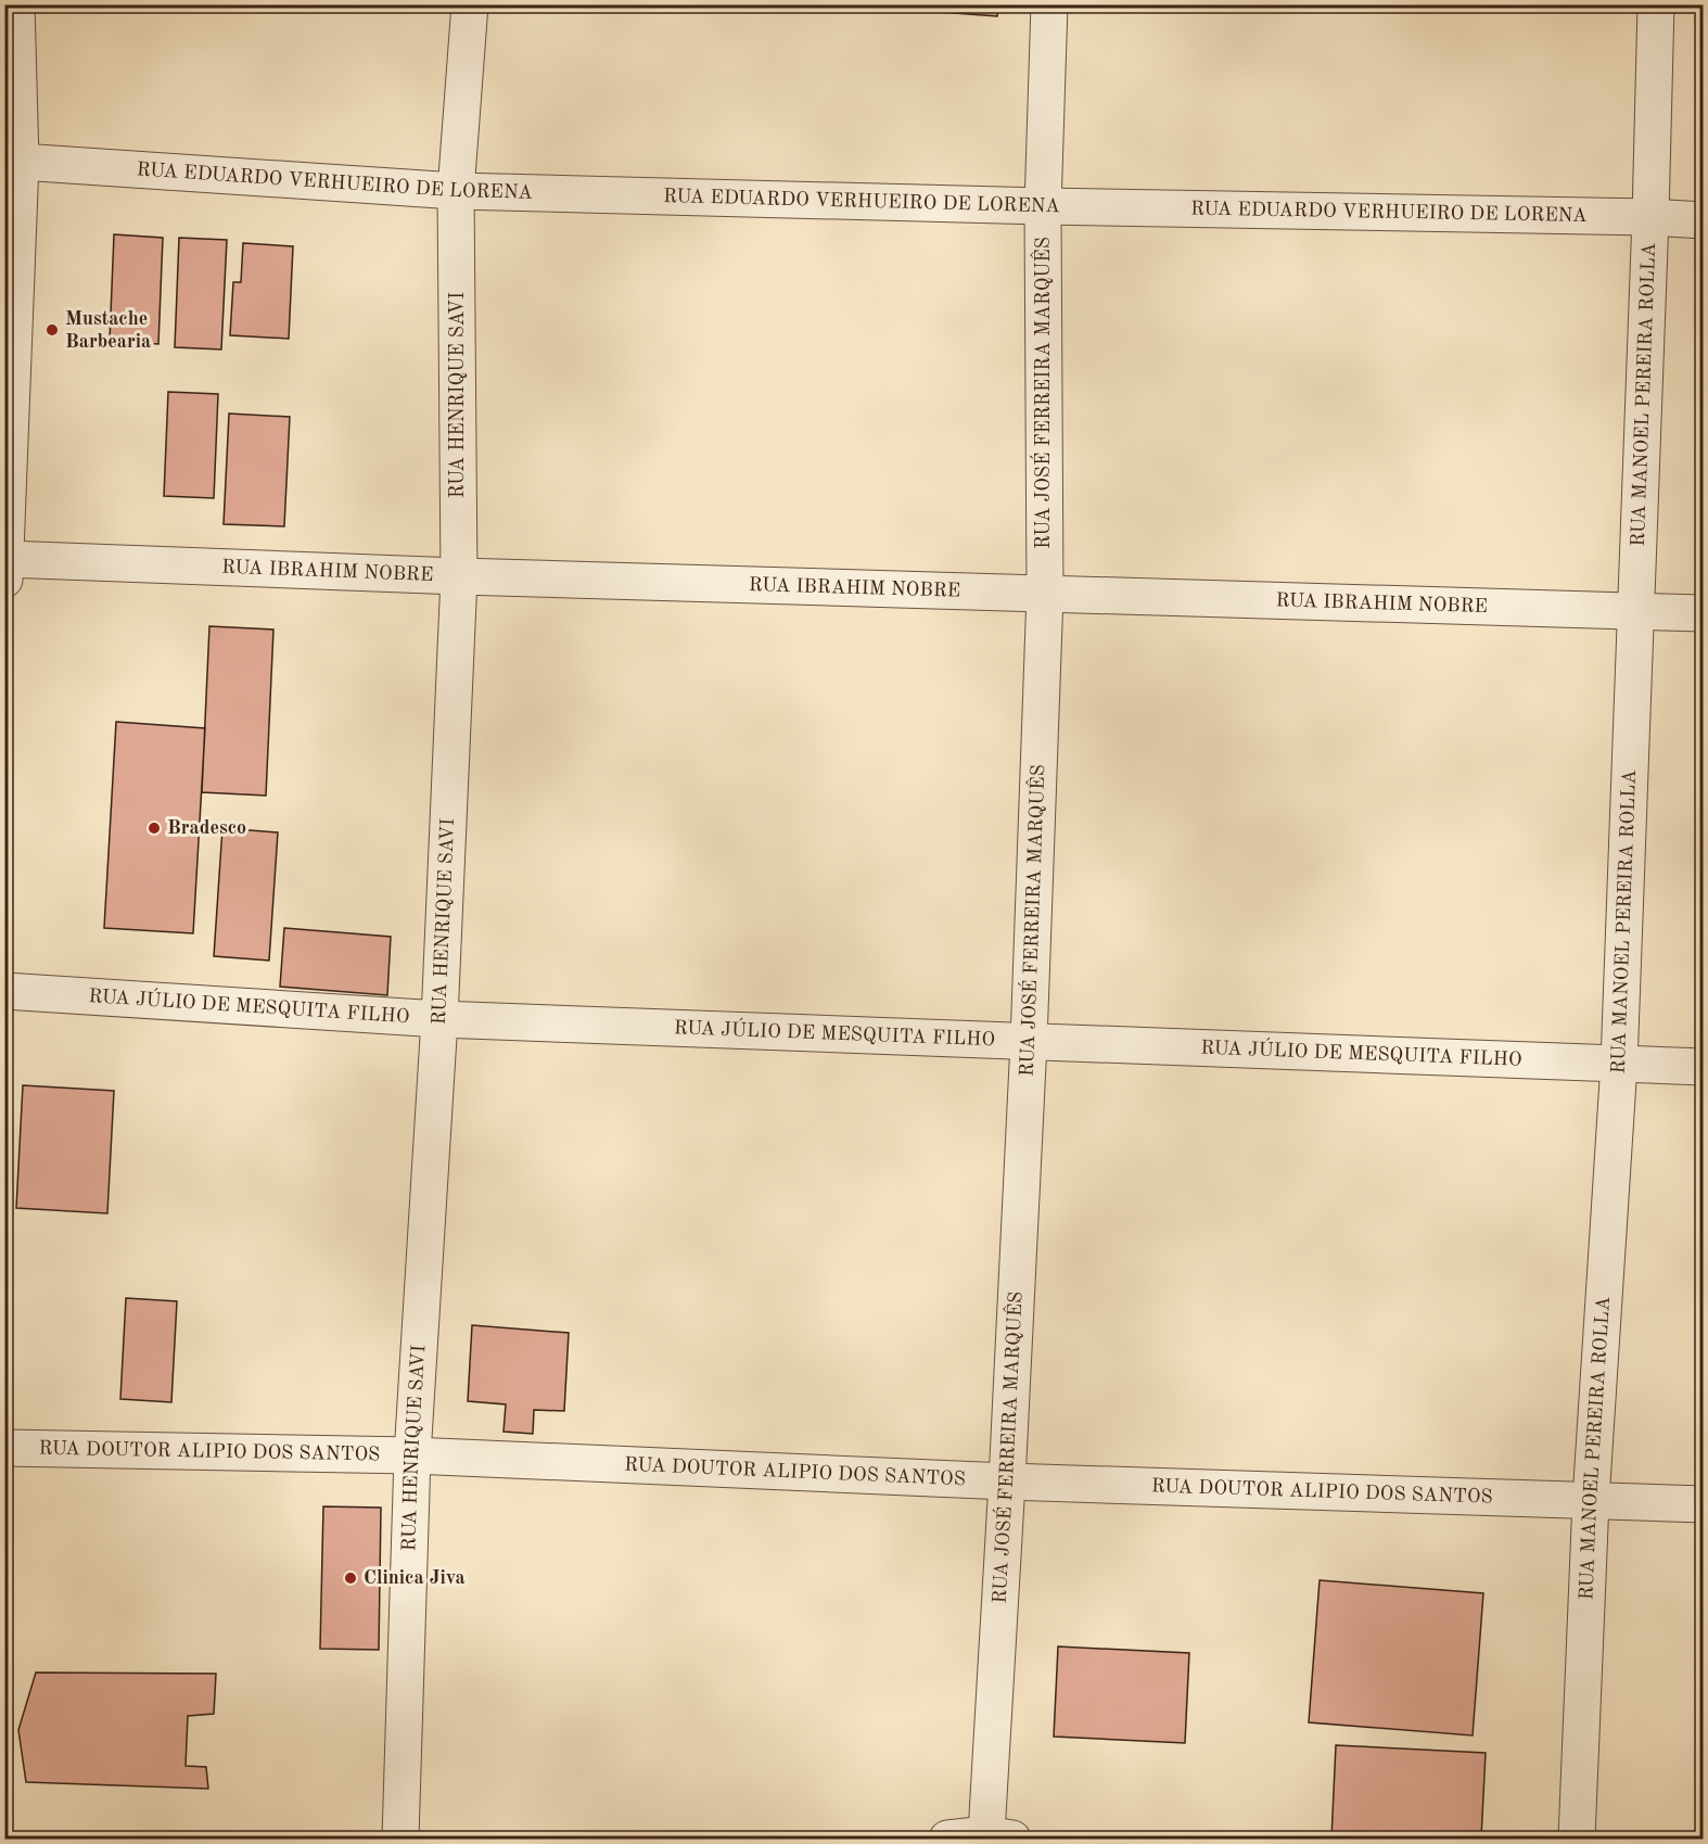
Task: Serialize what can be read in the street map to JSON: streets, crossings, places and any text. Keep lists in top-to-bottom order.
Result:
{
  "streets": {
    "street": [
      "RUA EDUARDO VERHUEIRO DE LORENA",
      "RUA JOSÉ FERREIRA MARQUÊS",
      "RUA HENRIQUE SAVI",
      "RUA MANOEL PEREIRA ROLLA",
      "RUA IBRAHIM NOBRE",
      "RUA JÚLIO DE MESQUITA FILHO",
      "RUA DOUTOR ALIPIO DOS SANTOS"
    ]
  },
  "crossings": [
    ["RUA EDUARDO VERHUEIRO DE LORENA", "RUA JOSÉ FERREIRA MARQUÊS"],
    ["RUA EDUARDO VERHUEIRO DE LORENA", "RUA HENRIQUE SAVI"],
    ["RUA EDUARDO VERHUEIRO DE LORENA", "RUA MANOEL PEREIRA ROLLA"],
    ["RUA JOSÉ FERREIRA MARQUÊS", "RUA IBRAHIM NOBRE"],
    ["RUA JOSÉ FERREIRA MARQUÊS", "RUA JÚLIO DE MESQUITA FILHO"],
    ["RUA JOSÉ FERREIRA MARQUÊS", "RUA DOUTOR ALIPIO DOS SANTOS"],
    ["RUA HENRIQUE SAVI", "RUA IBRAHIM NOBRE"],
    ["RUA HENRIQUE SAVI", "RUA JÚLIO DE MESQUITA FILHO"],
    ["RUA HENRIQUE SAVI", "RUA DOUTOR ALIPIO DOS SANTOS"],
    ["RUA MANOEL PEREIRA ROLLA", "RUA IBRAHIM NOBRE"],
    ["RUA MANOEL PEREIRA ROLLA", "RUA JÚLIO DE MESQUITA FILHO"],
    ["RUA MANOEL PEREIRA ROLLA", "RUA DOUTOR ALIPIO DOS SANTOS"]
  ],
  "places": ["Mustache Barbearia", "Bradesco", "Clinica Jiva"]
}
